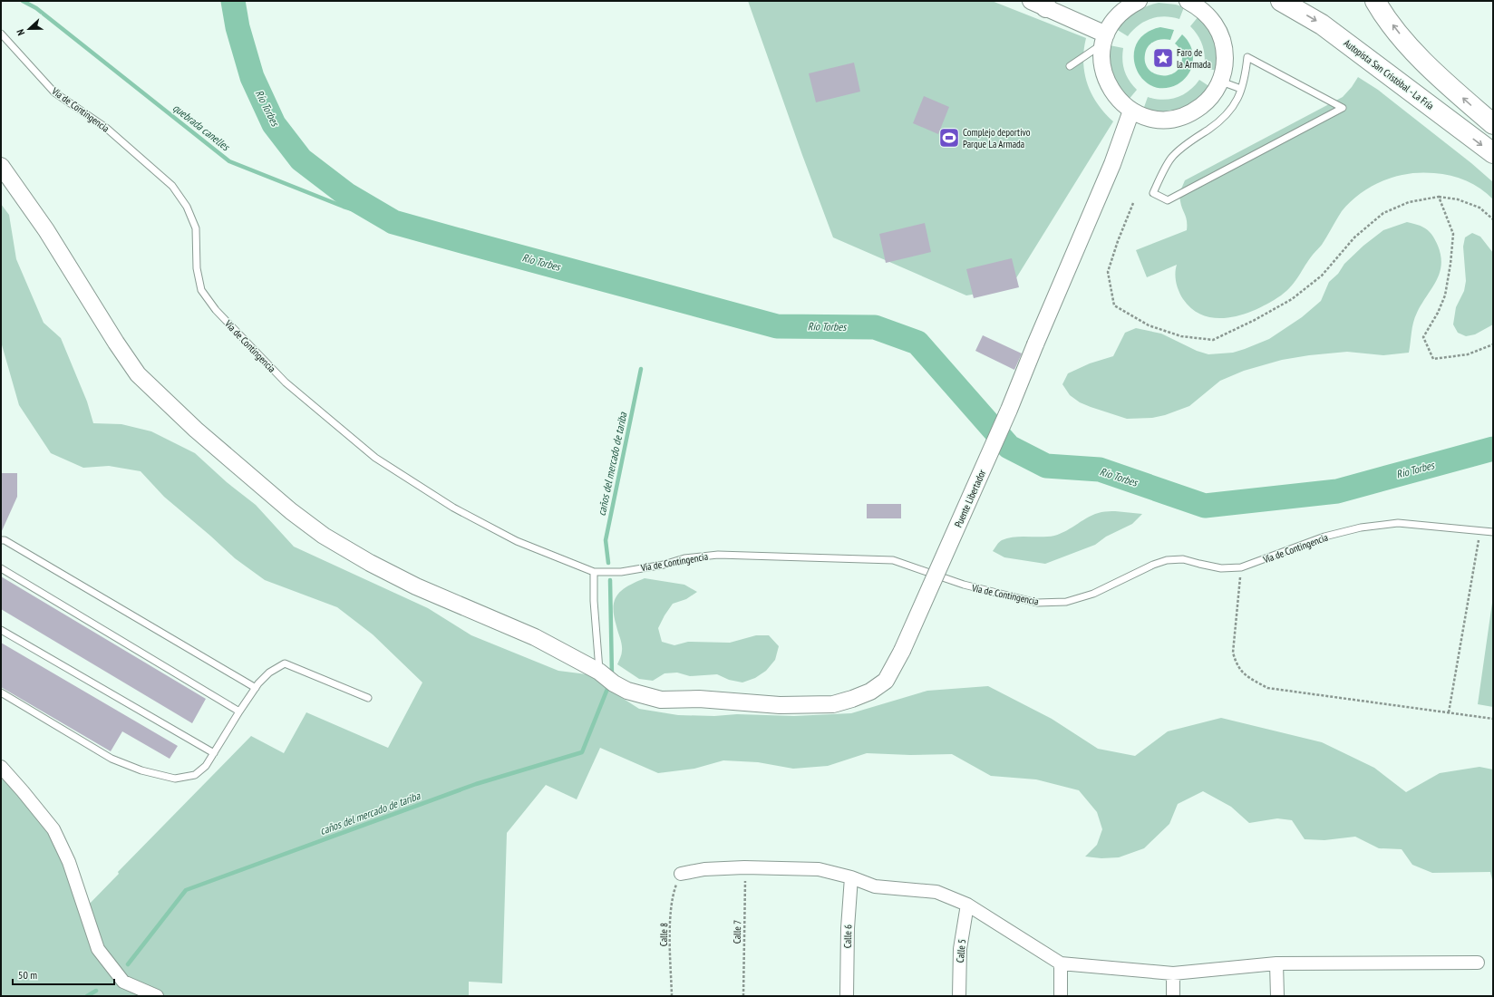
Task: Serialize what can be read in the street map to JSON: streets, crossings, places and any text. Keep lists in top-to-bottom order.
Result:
{
  "streets": {
    "highway": ["Autopista San Cristóbal - La Fría"],
    "street": ["Puente Libertador", "Calle 6", "Calle 5"],
    "lane": ["Vía de Contingencia"],
    "path": ["Calle 7", "Calle 8"]
  },
  "water": ["Río Torbes", "quebrada canelles", "caños del mercado de tariba"],
  "places": {
    "place": ["Faro de la Armada"],
    "sports": ["Complejo deportivo Parque La Armada"]
  },
  "scale_bar": "50 m",
  "north": "left"
}
